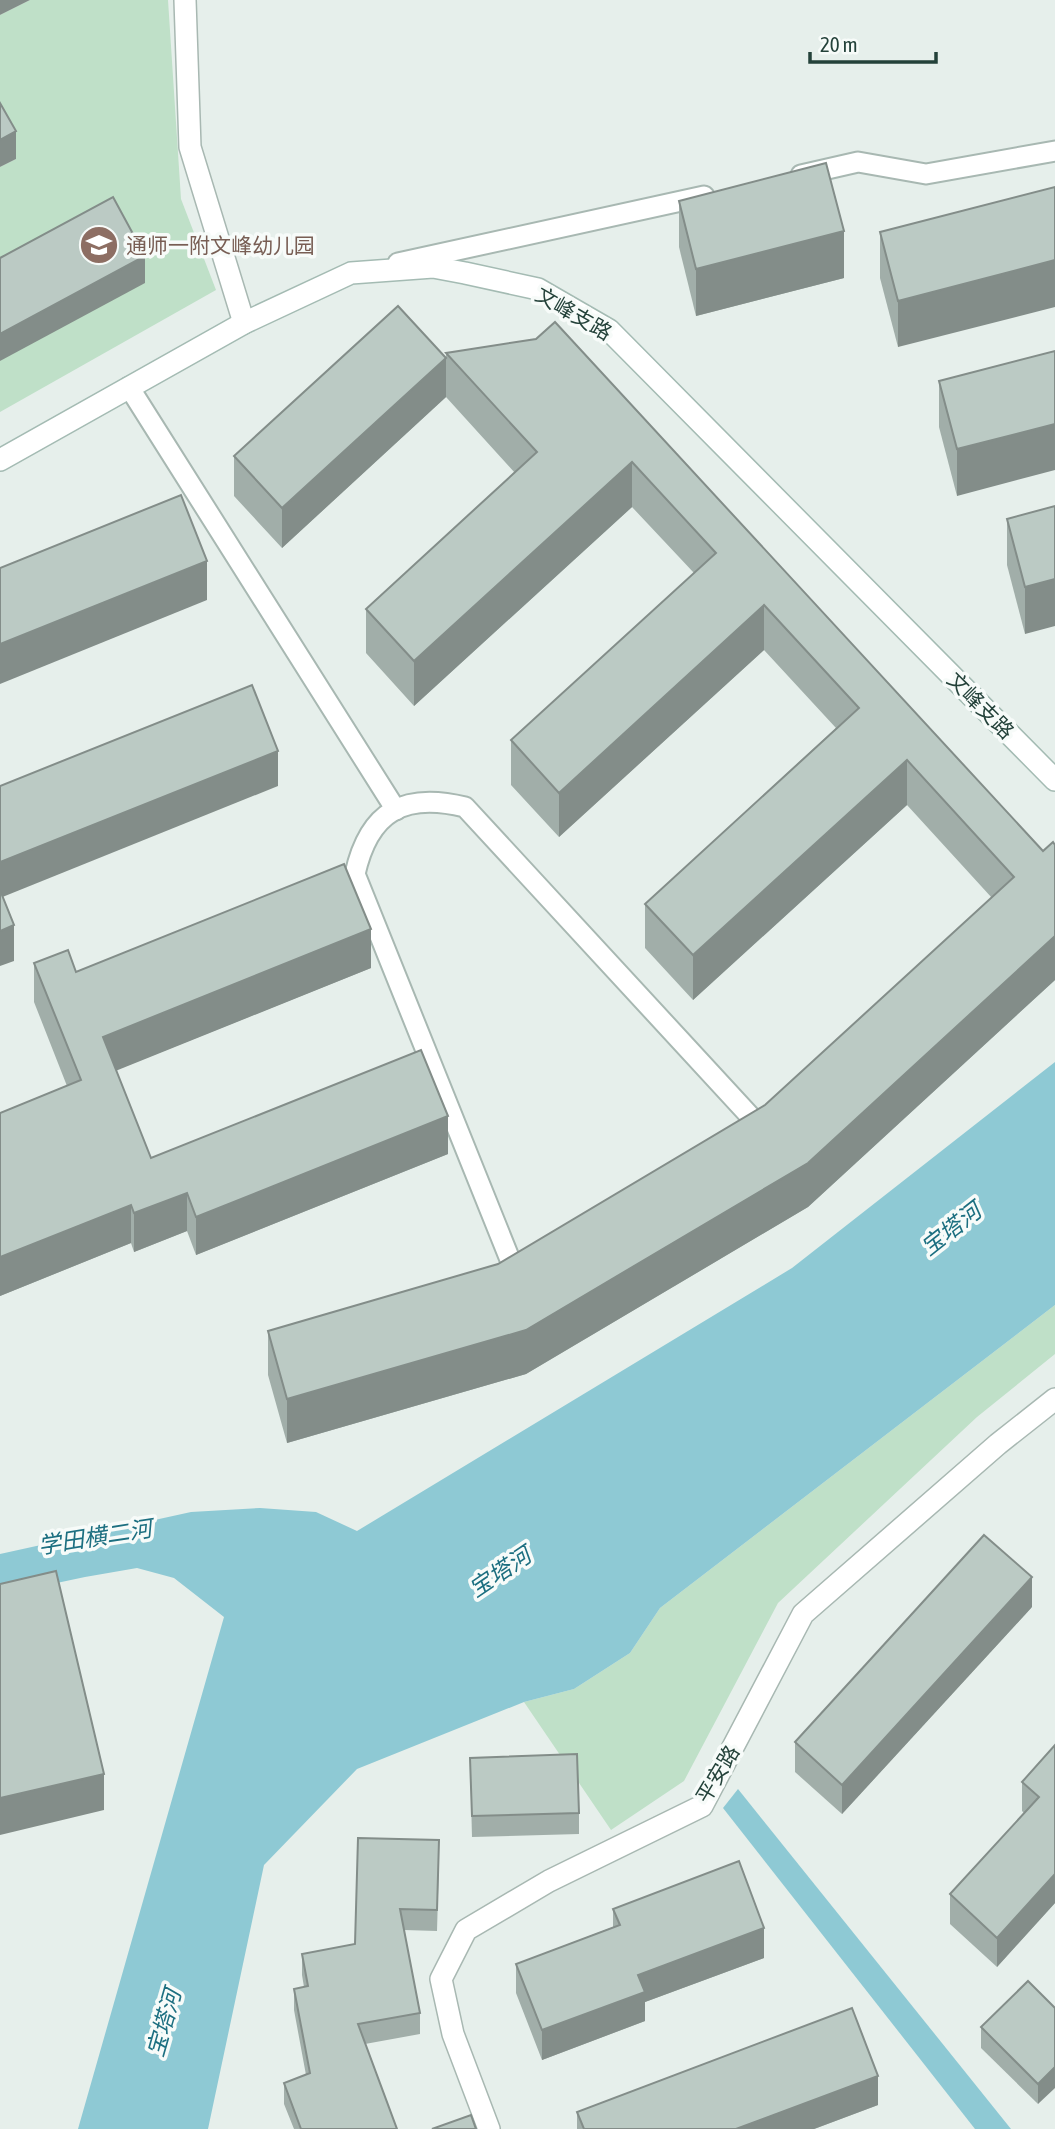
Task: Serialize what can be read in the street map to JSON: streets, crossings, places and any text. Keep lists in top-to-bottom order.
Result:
{
  "streets": {
    "street": ["文峰支路", "平安路"]
  },
  "water": ["宝塔河", "学田横二河"],
  "places": {
    "school or university": ["通师一附文峰幼儿园"]
  },
  "scale_bar": "20 m"
}
